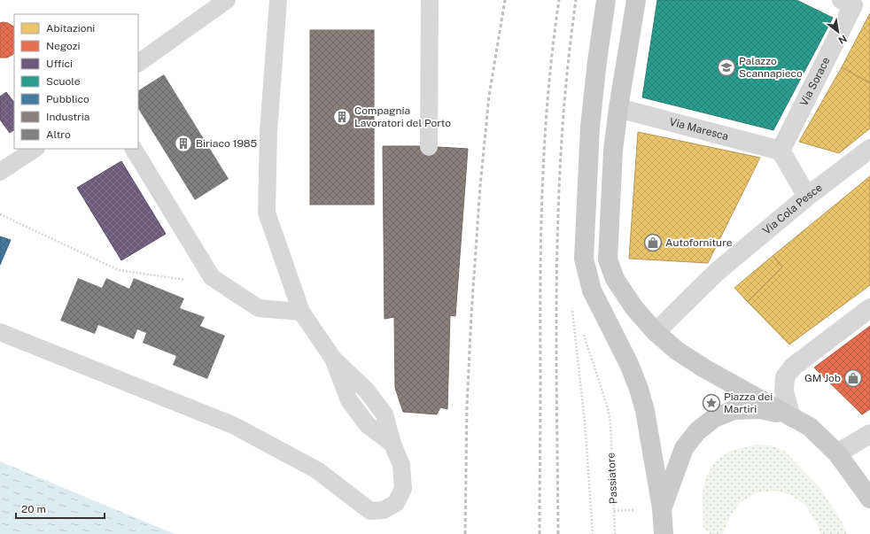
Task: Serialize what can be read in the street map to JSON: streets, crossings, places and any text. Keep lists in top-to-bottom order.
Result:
{
  "streets": {
    "street": ["Via Sorace", "Via Maresca", "Via Cola Pesce"],
    "path": ["Passiatore"]
  },
  "crossings": [
    ["Via Sorace", "Via Maresca"]
  ],
  "places": {
    "school or university": ["Palazzo Scannapieco"],
    "building": ["Compagnia Lavoratori del Porto", "Biriaco 1985"],
    "shop": ["Autoforniture", "GM Job"],
    "place": ["Piazza dei Martiri"]
  },
  "legend": [
    "Abitazioni",
    "Negozi",
    "Uffici",
    "Scuole",
    "Pubblico",
    "Industria",
    "Altro"
  ],
  "scale_bar": "20 m",
  "north": "bottom right"
}
